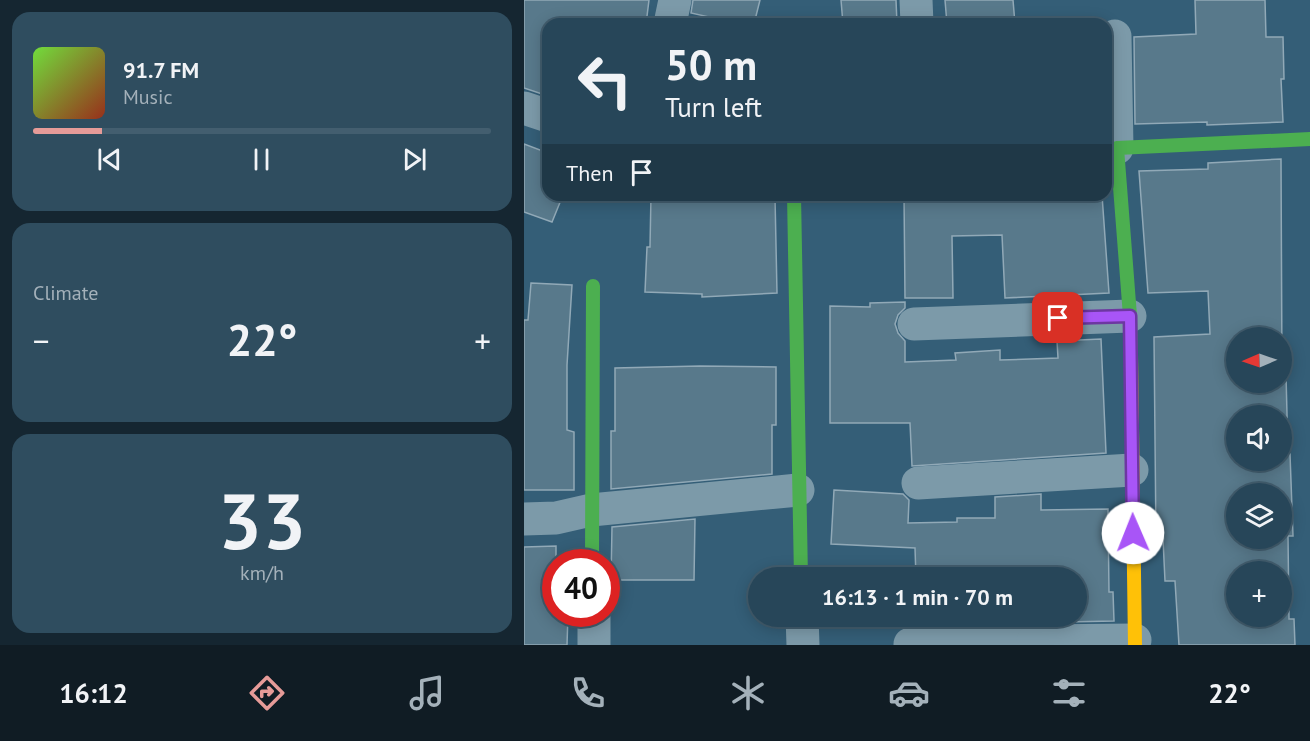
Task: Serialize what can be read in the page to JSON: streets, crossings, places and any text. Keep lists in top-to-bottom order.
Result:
{
  "north": "left",
  "page": {
    "turn": ["50 m", "Turn left"],
    "song": ["91.7 FM", "Music"],
    "then": "Then",
    "tile": [
      "Climate",
      ["33", "km/h"]
    ],
    "heat": ["−", "22°", "+"],
    "map_buttons": "+",
    "limit": "40",
    "trip": "16:13 · 1 min · 70 m",
    "tabs": ["16:12", "22°"]
  }
}
